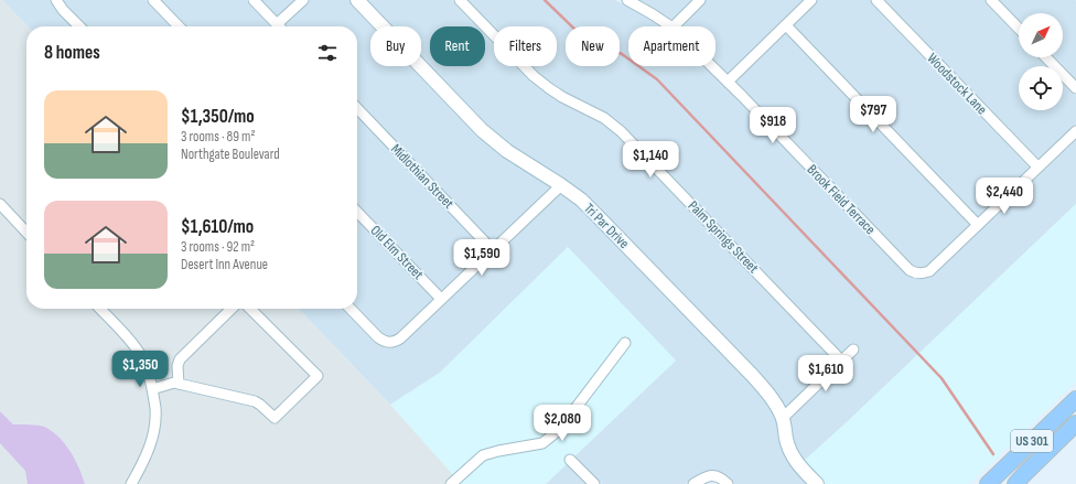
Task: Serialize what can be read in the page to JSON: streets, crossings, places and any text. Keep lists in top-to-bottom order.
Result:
{
  "streets": {
    "main road": ["US 301"],
    "street": [
      "Woodstock Lane",
      "Midlothian Street",
      "Brook Field Terrace",
      "Tri Par Drive",
      "Palm Springs Street",
      "Old Elm Street"
    ]
  },
  "north": "top right",
  "page": {
    "chip": [
      "Buy",
      "Rent",
      "Filters",
      "New",
      "Apartment"
    ],
    "heading": "8 homes",
    "list": [
      {
        "name": "$1,350/mo",
        "note": "3 rooms · 89 m² · Northgate Boulevard"
      },
      {
        "name": "$1,610/mo",
        "note": "3 rooms · 92 m² · Desert Inn Avenue"
      }
    ],
    "price": [
      "$797",
      "$918",
      "$1,140",
      "$2,440",
      "$1,590",
      "$1,350",
      "$1,610",
      "$2,080"
    ]
  }
}
